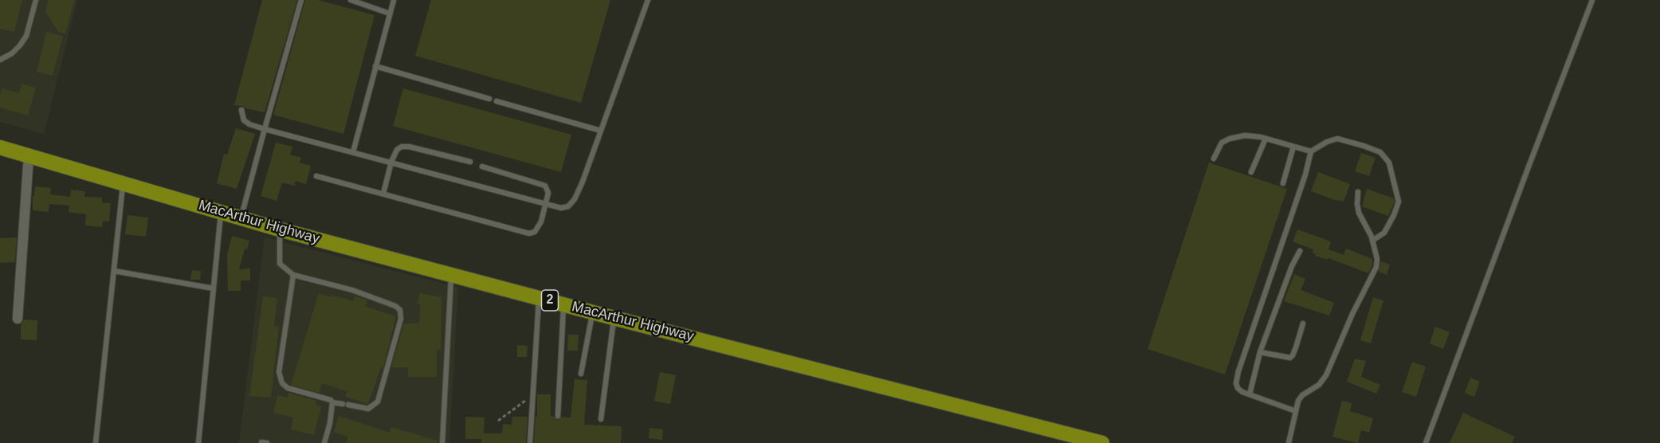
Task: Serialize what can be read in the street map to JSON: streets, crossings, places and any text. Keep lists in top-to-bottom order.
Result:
{
  "streets": {
    "highway": ["MacArthur Highway", "2"]
  }
}
